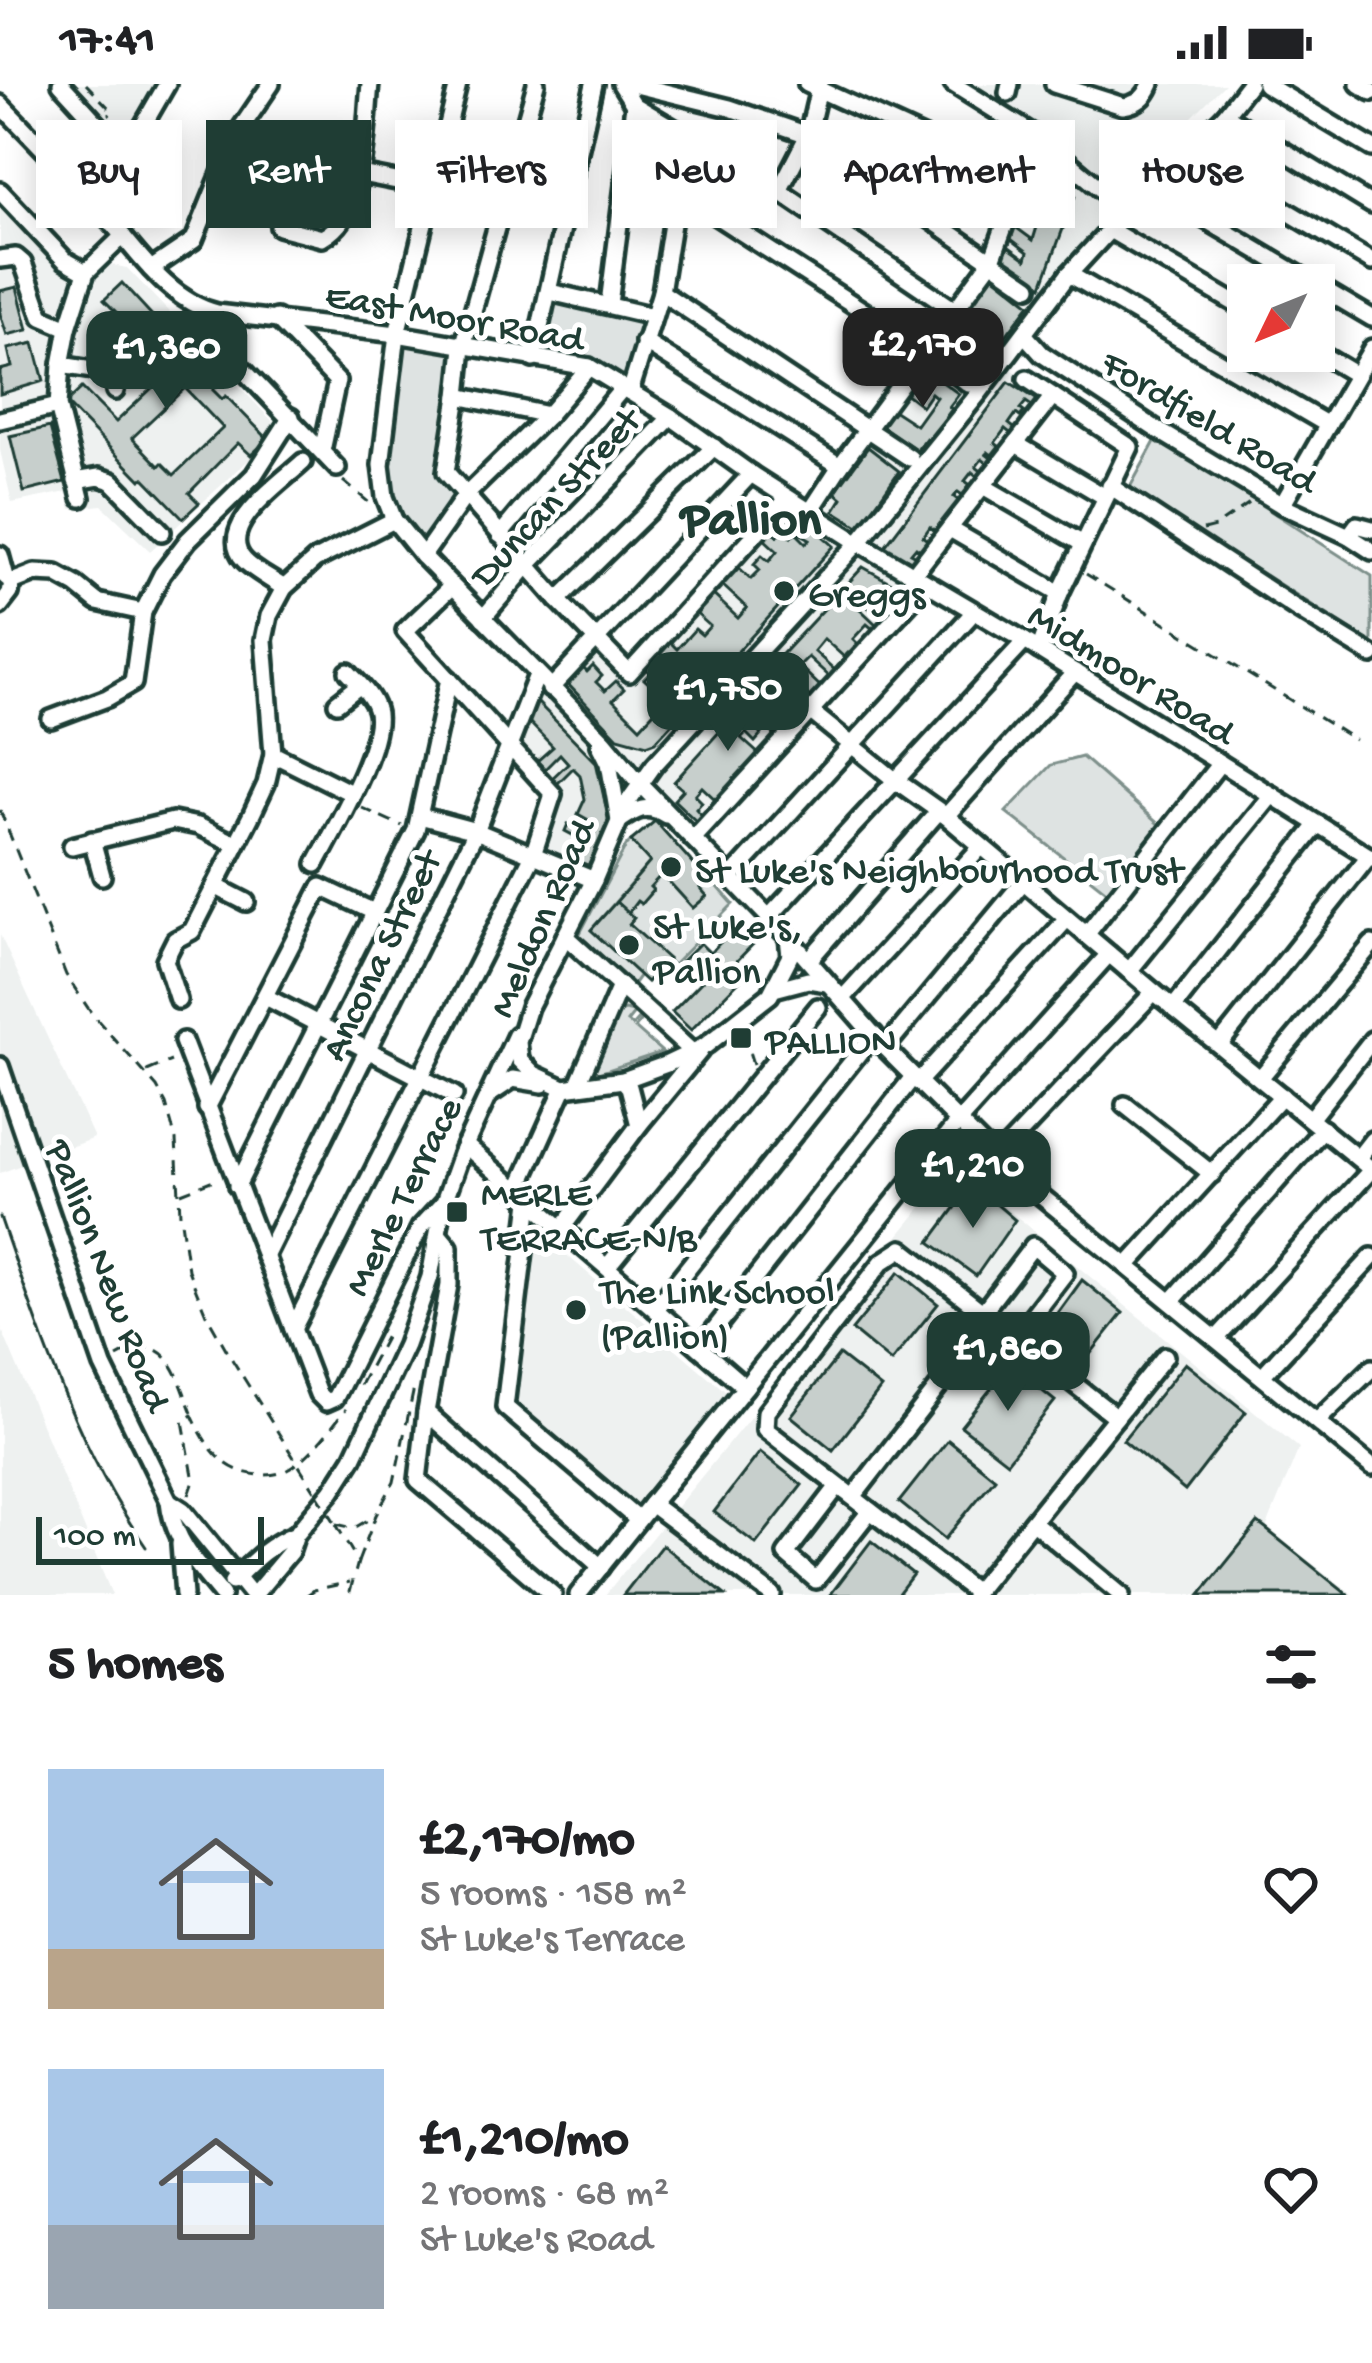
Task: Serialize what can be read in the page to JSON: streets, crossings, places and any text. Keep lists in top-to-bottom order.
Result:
{
  "streets": {
    "street": [
      "East Moor Road",
      "Fordfield Road",
      "Duncan Street",
      "Midmoor Road",
      "Meldon Road",
      "Ancona Street",
      "Merle Terrace",
      "Pallion New Road"
    ]
  },
  "crossings": [
    ["East Moor Road", "Duncan Street"],
    ["East Moor Road", "Midmoor Road"],
    ["East Moor Road", "Meldon Road"],
    ["Fordfield Road", "Meldon Road"],
    ["Midmoor Road", "Meldon Road"],
    ["Meldon Road", "Merle Terrace"]
  ],
  "districts": ["Pallion"],
  "places": {
    "other": [
      "Greggs",
      "St Luke's Neighbourhood Trust",
      "St Luke's, Pallion",
      "The Link School (Pallion)"
    ],
    "transit": ["PALLION", "MERLE TERRACE-N/B"]
  },
  "scale_bar": "100 m",
  "north": "bottom left",
  "page": {
    "status": "17:41",
    "chip": [
      "Buy",
      "Rent",
      "Filters",
      "New",
      "Apartment",
      "House"
    ],
    "price": [
      "£2,170",
      "£1,360",
      "£1,750",
      "£1,210",
      "£1,860"
    ],
    "scale": "100 m",
    "heading": "5 homes",
    "list": [
      {
        "name": "£2,170/mo",
        "note": "5 rooms · 158 m² · St Luke's Terrace"
      },
      {
        "name": "£1,210/mo",
        "note": "2 rooms · 68 m² · St Luke's Road"
      }
    ]
  }
}
